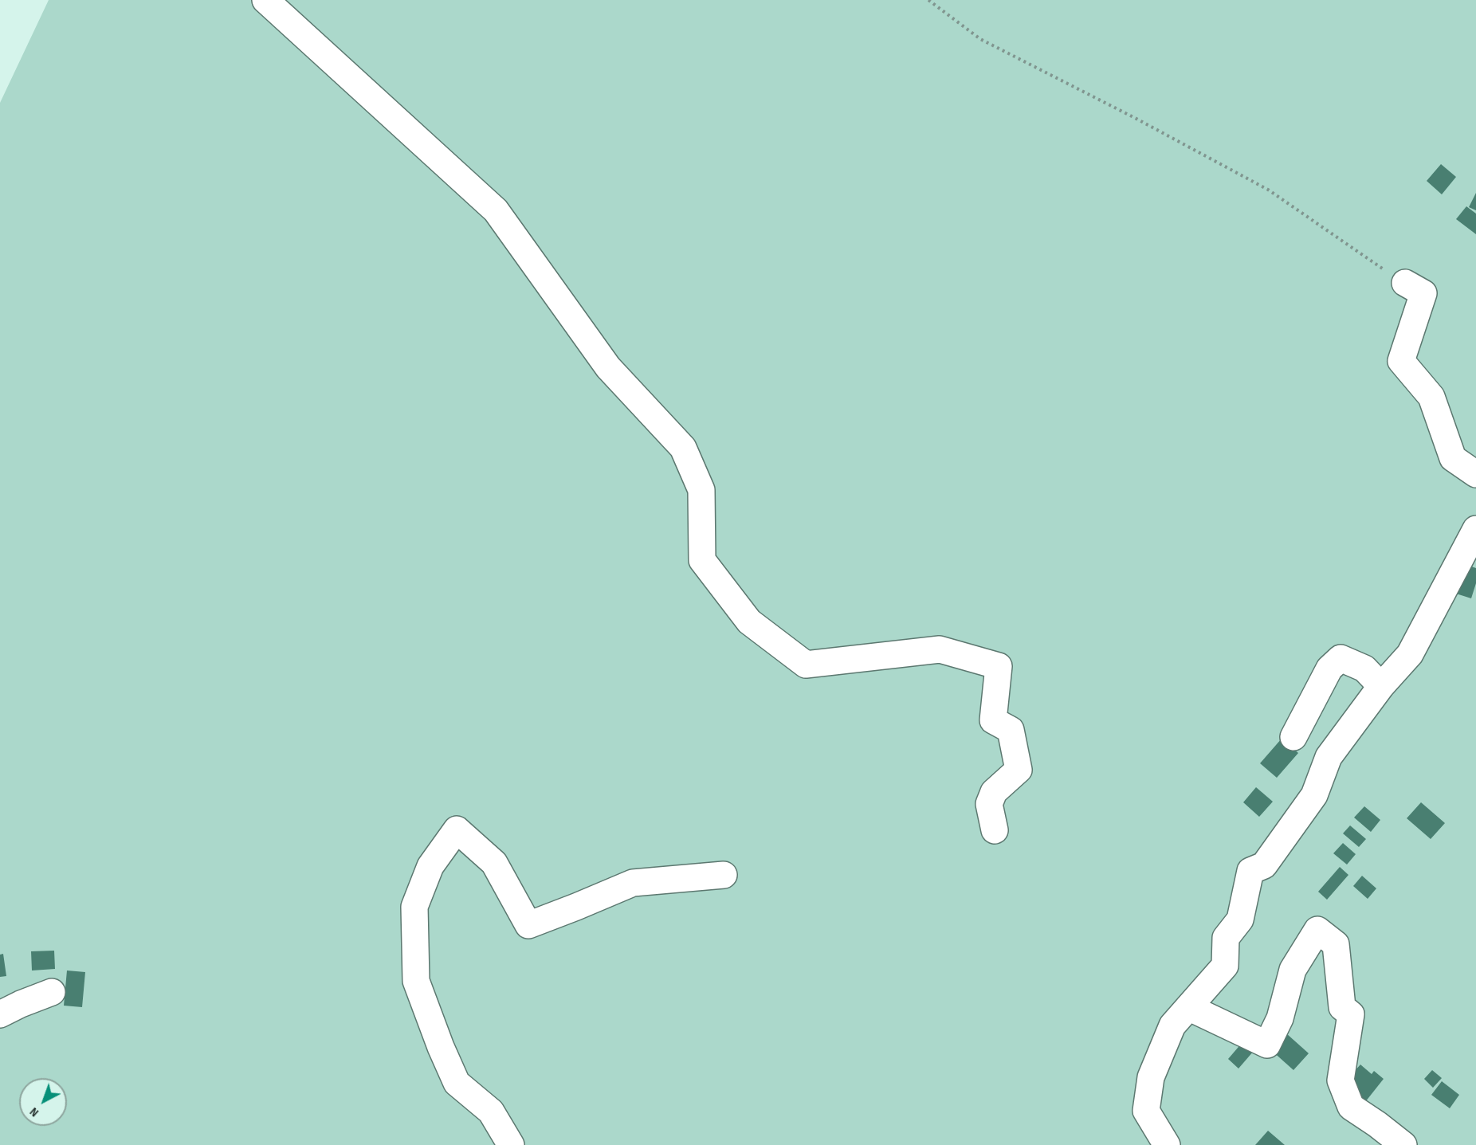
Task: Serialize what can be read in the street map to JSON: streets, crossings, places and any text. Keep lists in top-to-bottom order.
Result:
{
  "north": "bottom left"
}
